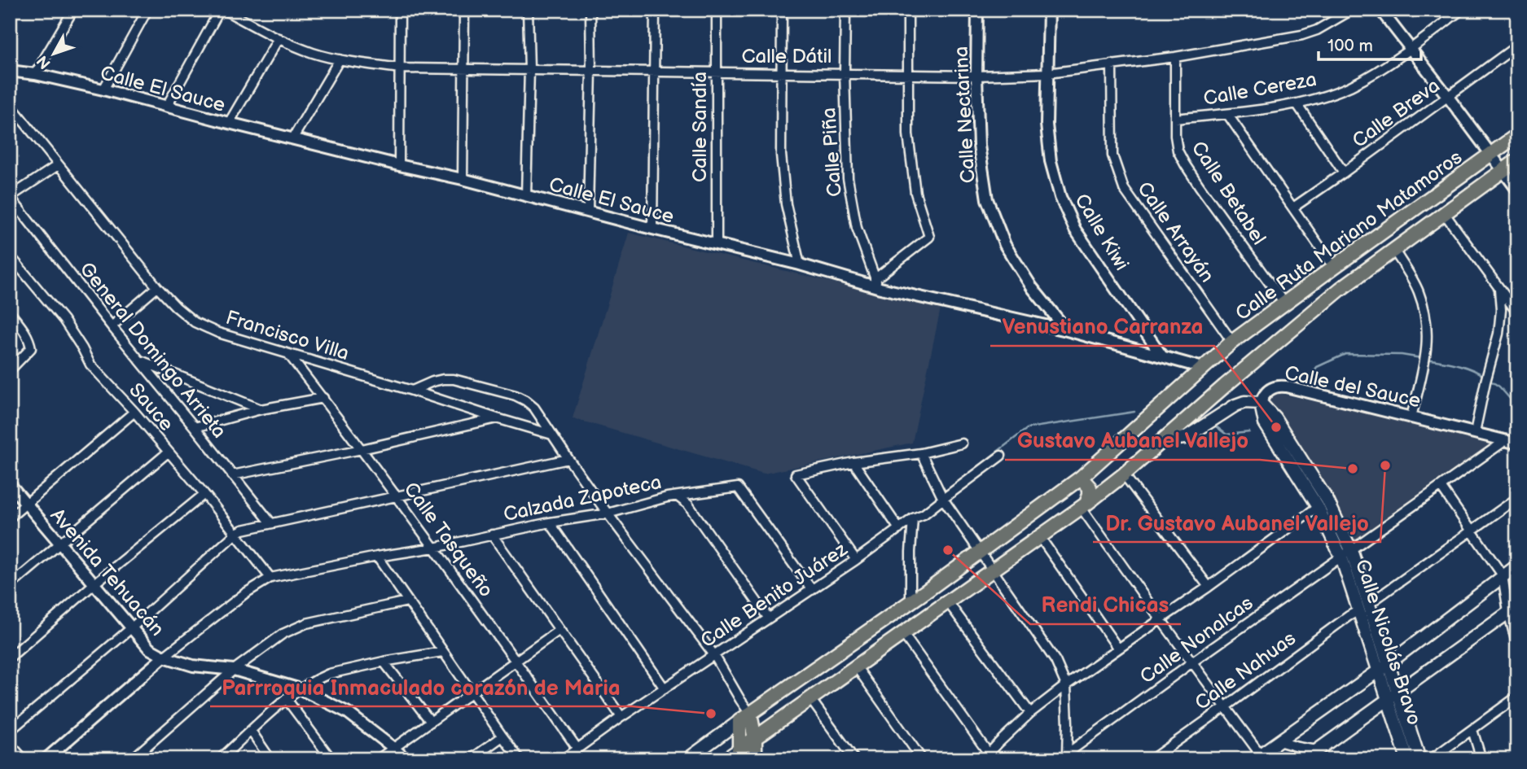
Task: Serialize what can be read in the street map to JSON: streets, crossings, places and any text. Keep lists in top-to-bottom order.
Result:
{
  "streets": {
    "main road": ["Calle Ruta Mariano Matamoros", "Calle del Sauce", "Calle Nicolás Bravo"],
    "street": [
      "Calle Dátil",
      "Calle El Sauce",
      "Calle Cereza",
      "Calle Breva",
      "Calle Nectarina",
      "Calle Sandía",
      "Calle Piña",
      "Calle Betabel",
      "Calle Kiwi",
      "Calle Arrayán",
      "Francisco Villa",
      "General Domingo Arrieta",
      "Sauce",
      "Calzada Zapoteca",
      "Calle Tasqueño",
      "Avenida Tehuacán",
      "Calle Benito Juárez",
      "Calle Nonalcas",
      "Calle Nahuas"
    ]
  },
  "crossings": [
    ["Calle Dátil", "Calle Nectarina"],
    ["Calle Dátil", "Calle Sandía"],
    ["Calle Dátil", "Calle Piña"],
    ["Calle Dátil", "Calle Betabel"],
    ["Calle Dátil", "Calle Kiwi"],
    ["Calle Dátil", "Calle Arrayán"],
    ["Calle El Sauce", "Calle Nectarina"],
    ["Calle El Sauce", "Calle Sandía"],
    ["Calle El Sauce", "Calle Piña"],
    ["Calle El Sauce", "Calle Kiwi"],
    ["Calle El Sauce", "Calle Ruta Mariano Matamoros"],
    ["Calle Cereza", "Calle Betabel"],
    ["Calle Betabel", "Calle Ruta Mariano Matamoros"],
    ["Calle Arrayán", "Calle Ruta Mariano Matamoros"],
    ["Calle Ruta Mariano Matamoros", "Calle del Sauce"],
    ["Francisco Villa", "Calle Tasqueño"],
    ["Calle del Sauce", "Calle Nonalcas"],
    ["Calle del Sauce", "Calle Nicolás Bravo"],
    ["Sauce", "Calzada Zapoteca"],
    ["Calzada Zapoteca", "Calle Tasqueño"],
    ["Calzada Zapoteca", "Calle Benito Juárez"],
    ["Calle Tasqueño", "Calle Benito Juárez"],
    ["Calle Nonalcas", "Calle Nicolás Bravo"],
    ["Calle Nicolás Bravo", "Calle Nahuas"]
  ],
  "places": [
    "Venustiano Carranza",
    "Dr. Gustavo Aubanel Vallejo",
    "Gustavo Aubanel Vallejo",
    "Rendi Chicas",
    "Parrroquia Inmaculado corazón de Maria"
  ],
  "scale_bar": "100 m",
  "north": "bottom left"
}
